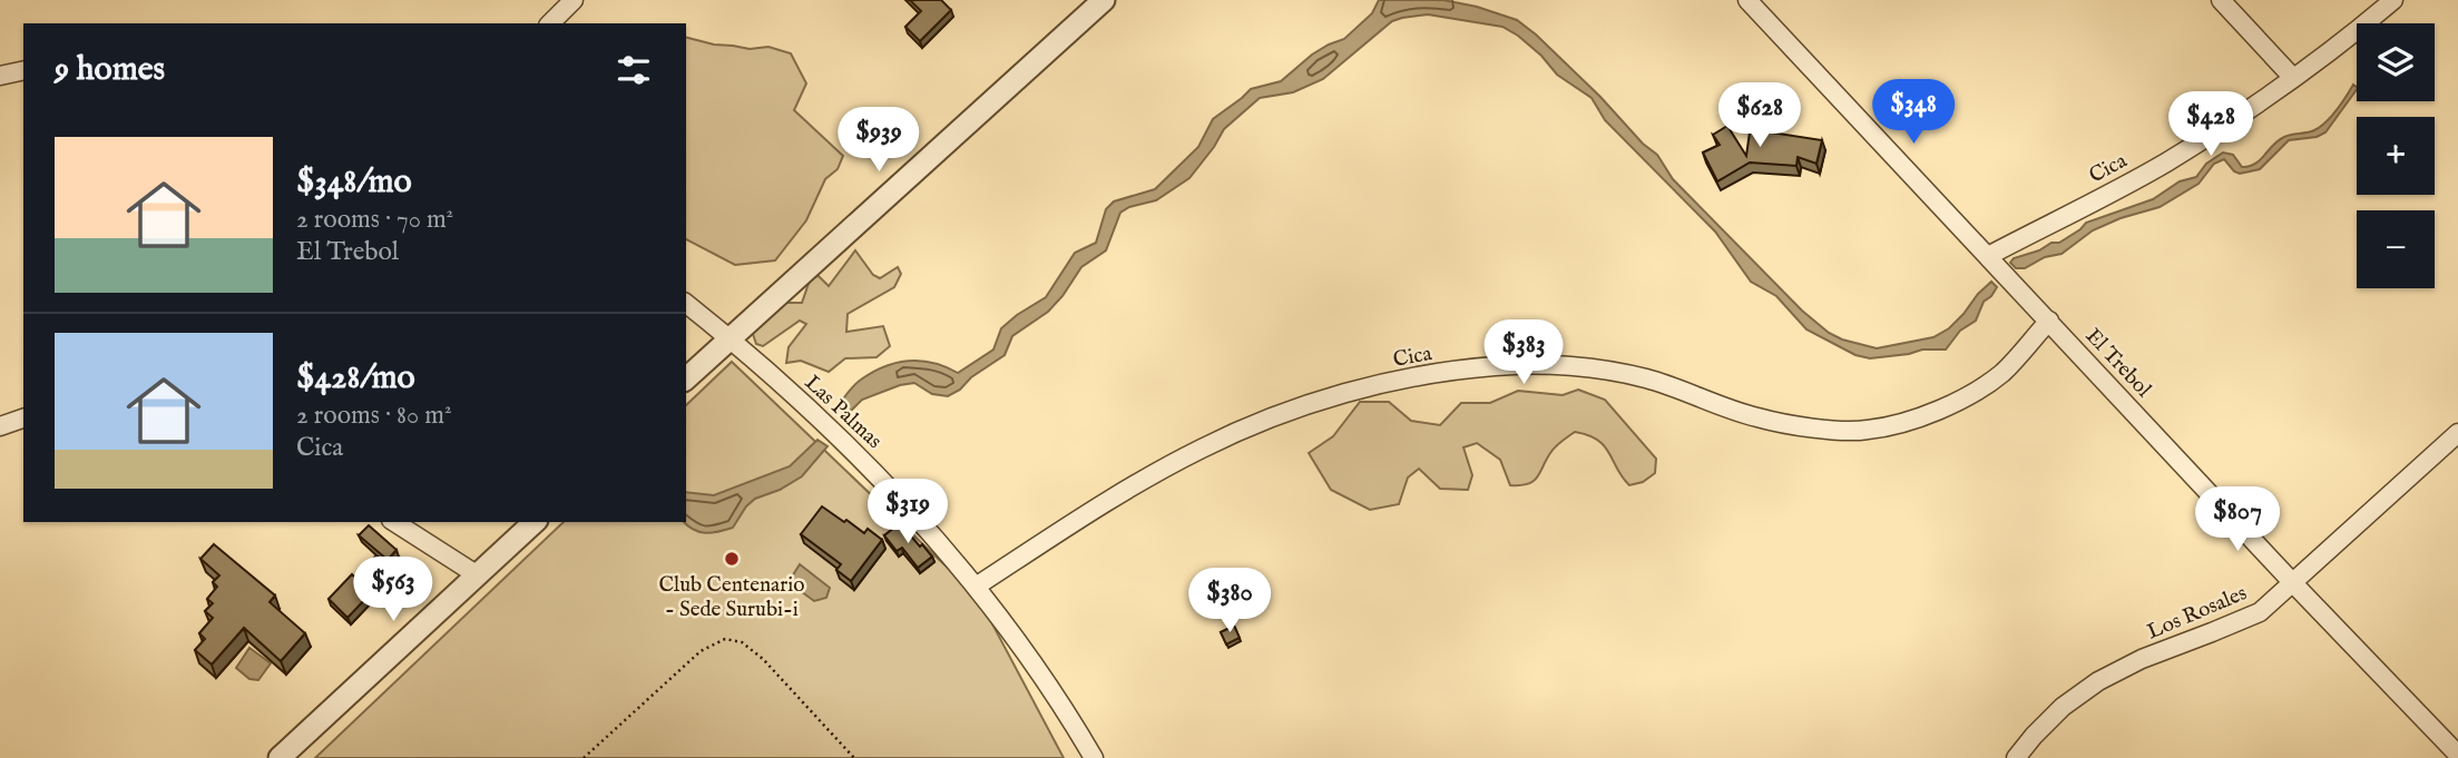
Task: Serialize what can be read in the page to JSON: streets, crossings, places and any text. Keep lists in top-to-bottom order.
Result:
{
  "streets": {
    "street": [
      "Cica",
      "El Trebol",
      "Las Palmas",
      "Los Rosales"
    ]
  },
  "crossings": [
    ["Cica", "El Trebol"],
    ["Cica", "Las Palmas"],
    ["El Trebol", "Los Rosales"]
  ],
  "places": ["Club Centenario - Sede Surubi-i"],
  "page": {
    "map_buttons": ["+", "−"],
    "heading": "9 homes",
    "price": [
      "$348",
      "$628",
      "$428",
      "$939",
      "$383",
      "$319",
      "$807",
      "$563",
      "$380"
    ],
    "list": [
      {
        "name": "$348/mo",
        "note": "2 rooms · 70 m² · El Trebol"
      },
      {
        "name": "$428/mo",
        "note": "2 rooms · 80 m² · Cica"
      }
    ]
  }
}
